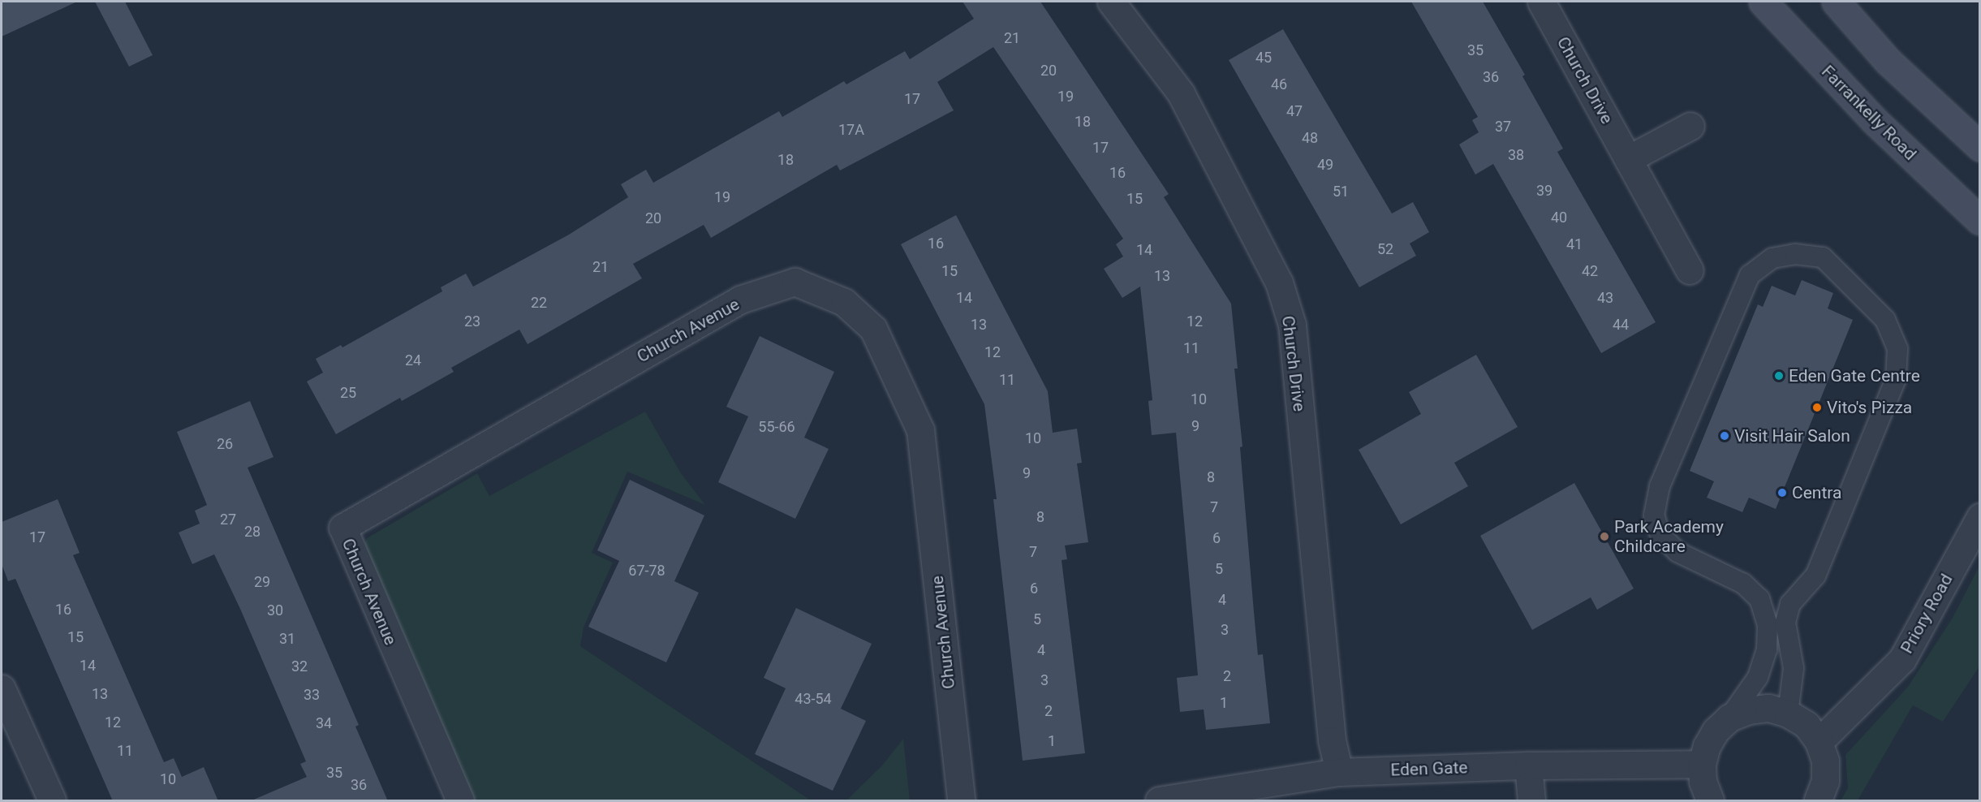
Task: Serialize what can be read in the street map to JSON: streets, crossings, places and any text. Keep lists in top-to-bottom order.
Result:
{
  "streets": {
    "main road": ["Farrankelly Road"],
    "street": [
      "Church Drive",
      "Church Avenue",
      "Priory Road",
      "Eden Gate"
    ]
  },
  "crossings": [
    ["Church Drive", "Eden Gate"]
  ],
  "places": [
    "Eden Gate Centre",
    "Vito's Pizza",
    "Visit Hair Salon",
    "Centra",
    "Park Academy Childcare"
  ],
  "house_numbers": [
    "21",
    "35",
    "45",
    "20",
    "36",
    "46",
    "19",
    "17",
    "47",
    "18",
    "37",
    "17A",
    "48",
    "17",
    "38",
    "18",
    "49",
    "16",
    "39",
    "51",
    "19",
    "15",
    "40",
    "20",
    "16",
    "41",
    "52",
    "14",
    "21",
    "15",
    "42",
    "13",
    "14",
    "43",
    "22",
    "23",
    "12",
    "13",
    "44",
    "11",
    "12",
    "24",
    "11",
    "25",
    "10",
    "9",
    "55-66",
    "10",
    "26",
    "9",
    "8",
    "7",
    "8",
    "27",
    "28",
    "17",
    "6",
    "7",
    "5",
    "67-78",
    "29",
    "6",
    "4",
    "16",
    "30",
    "5",
    "3",
    "15",
    "31",
    "4",
    "14",
    "32",
    "2",
    "3",
    "13",
    "33",
    "43-54",
    "1",
    "2",
    "12",
    "34",
    "1",
    "11",
    "35",
    "10",
    "36"
  ]
}
